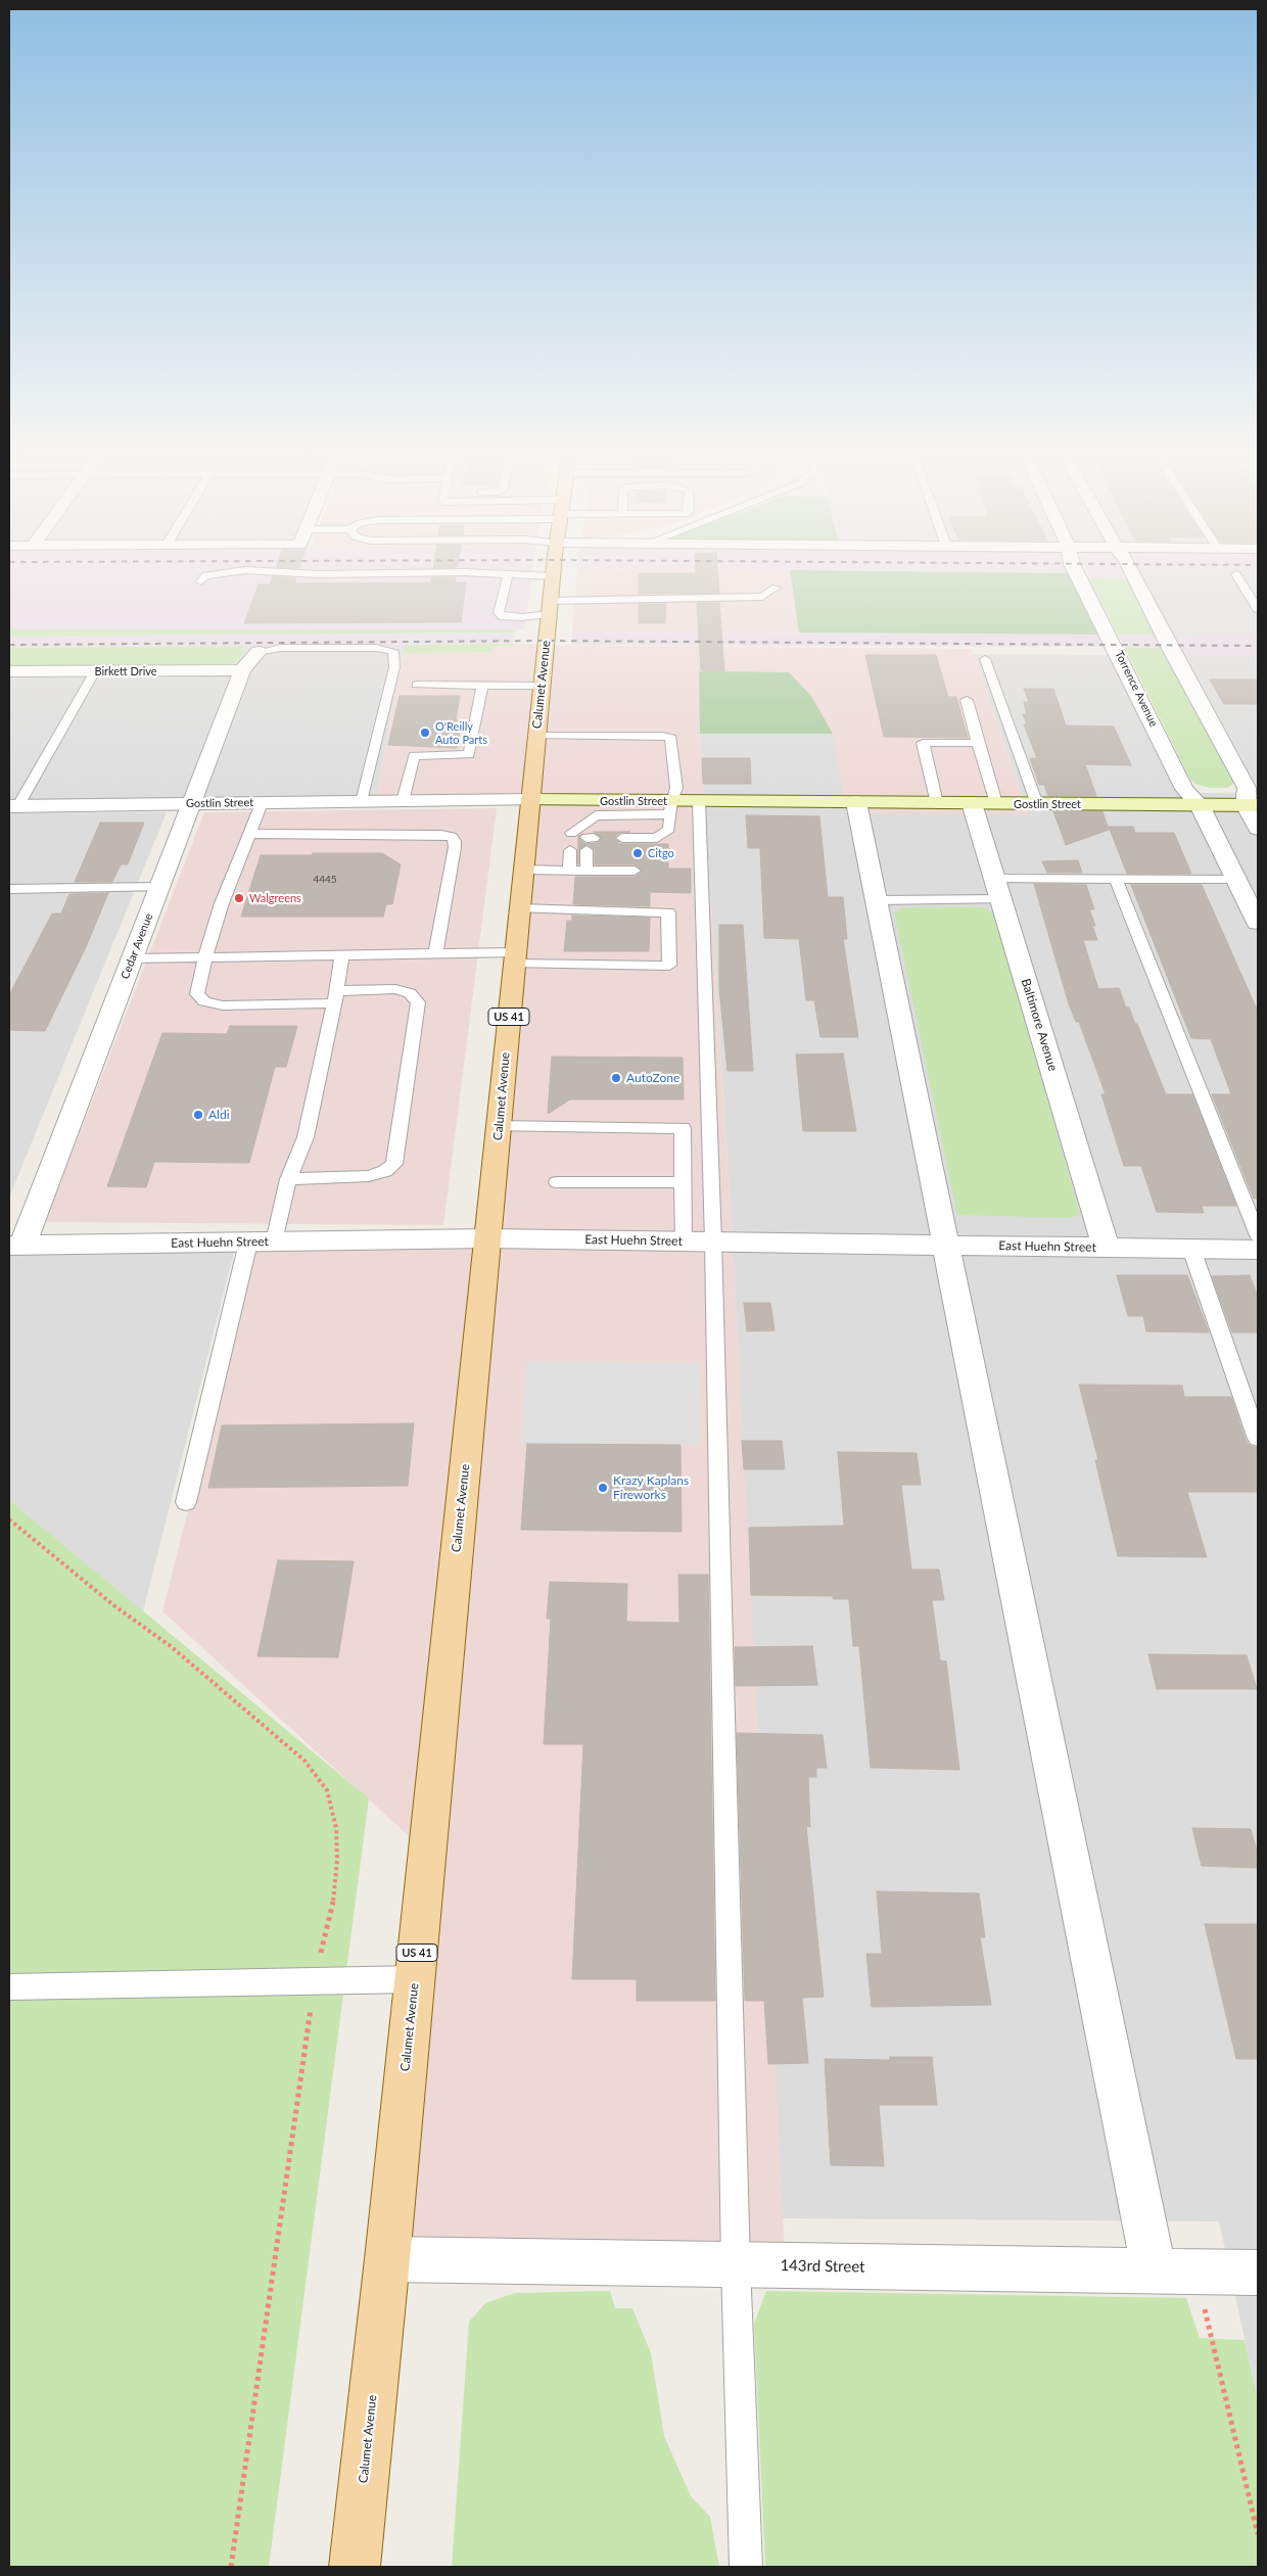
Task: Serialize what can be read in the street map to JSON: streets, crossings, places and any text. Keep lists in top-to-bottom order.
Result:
{
  "streets": {
    "main road": ["Calumet Avenue", "Gostlin Street", "US 41"],
    "street": [
      "Birkett Drive",
      "Torrence Avenue",
      "Cedar Avenue",
      "Baltimore Avenue",
      "East Huehn Street",
      "143rd Street"
    ]
  },
  "crossings": [
    ["Birkett Drive", "Cedar Avenue"],
    ["Calumet Avenue", "Gostlin Street"],
    ["Calumet Avenue", "East Huehn Street"],
    ["Calumet Avenue", "143rd Street"],
    ["Torrence Avenue", "Gostlin Street"],
    ["Gostlin Street", "Cedar Avenue"],
    ["Gostlin Street", "Baltimore Avenue"],
    ["Cedar Avenue", "East Huehn Street"],
    ["Baltimore Avenue", "East Huehn Street"]
  ],
  "places": [
    "O'Reilly Auto Parts",
    "Citgo",
    "Walgreens",
    "AutoZone",
    "Aldi",
    "Krazy Kaplans Fireworks"
  ],
  "house_numbers": ["4445"]
}
